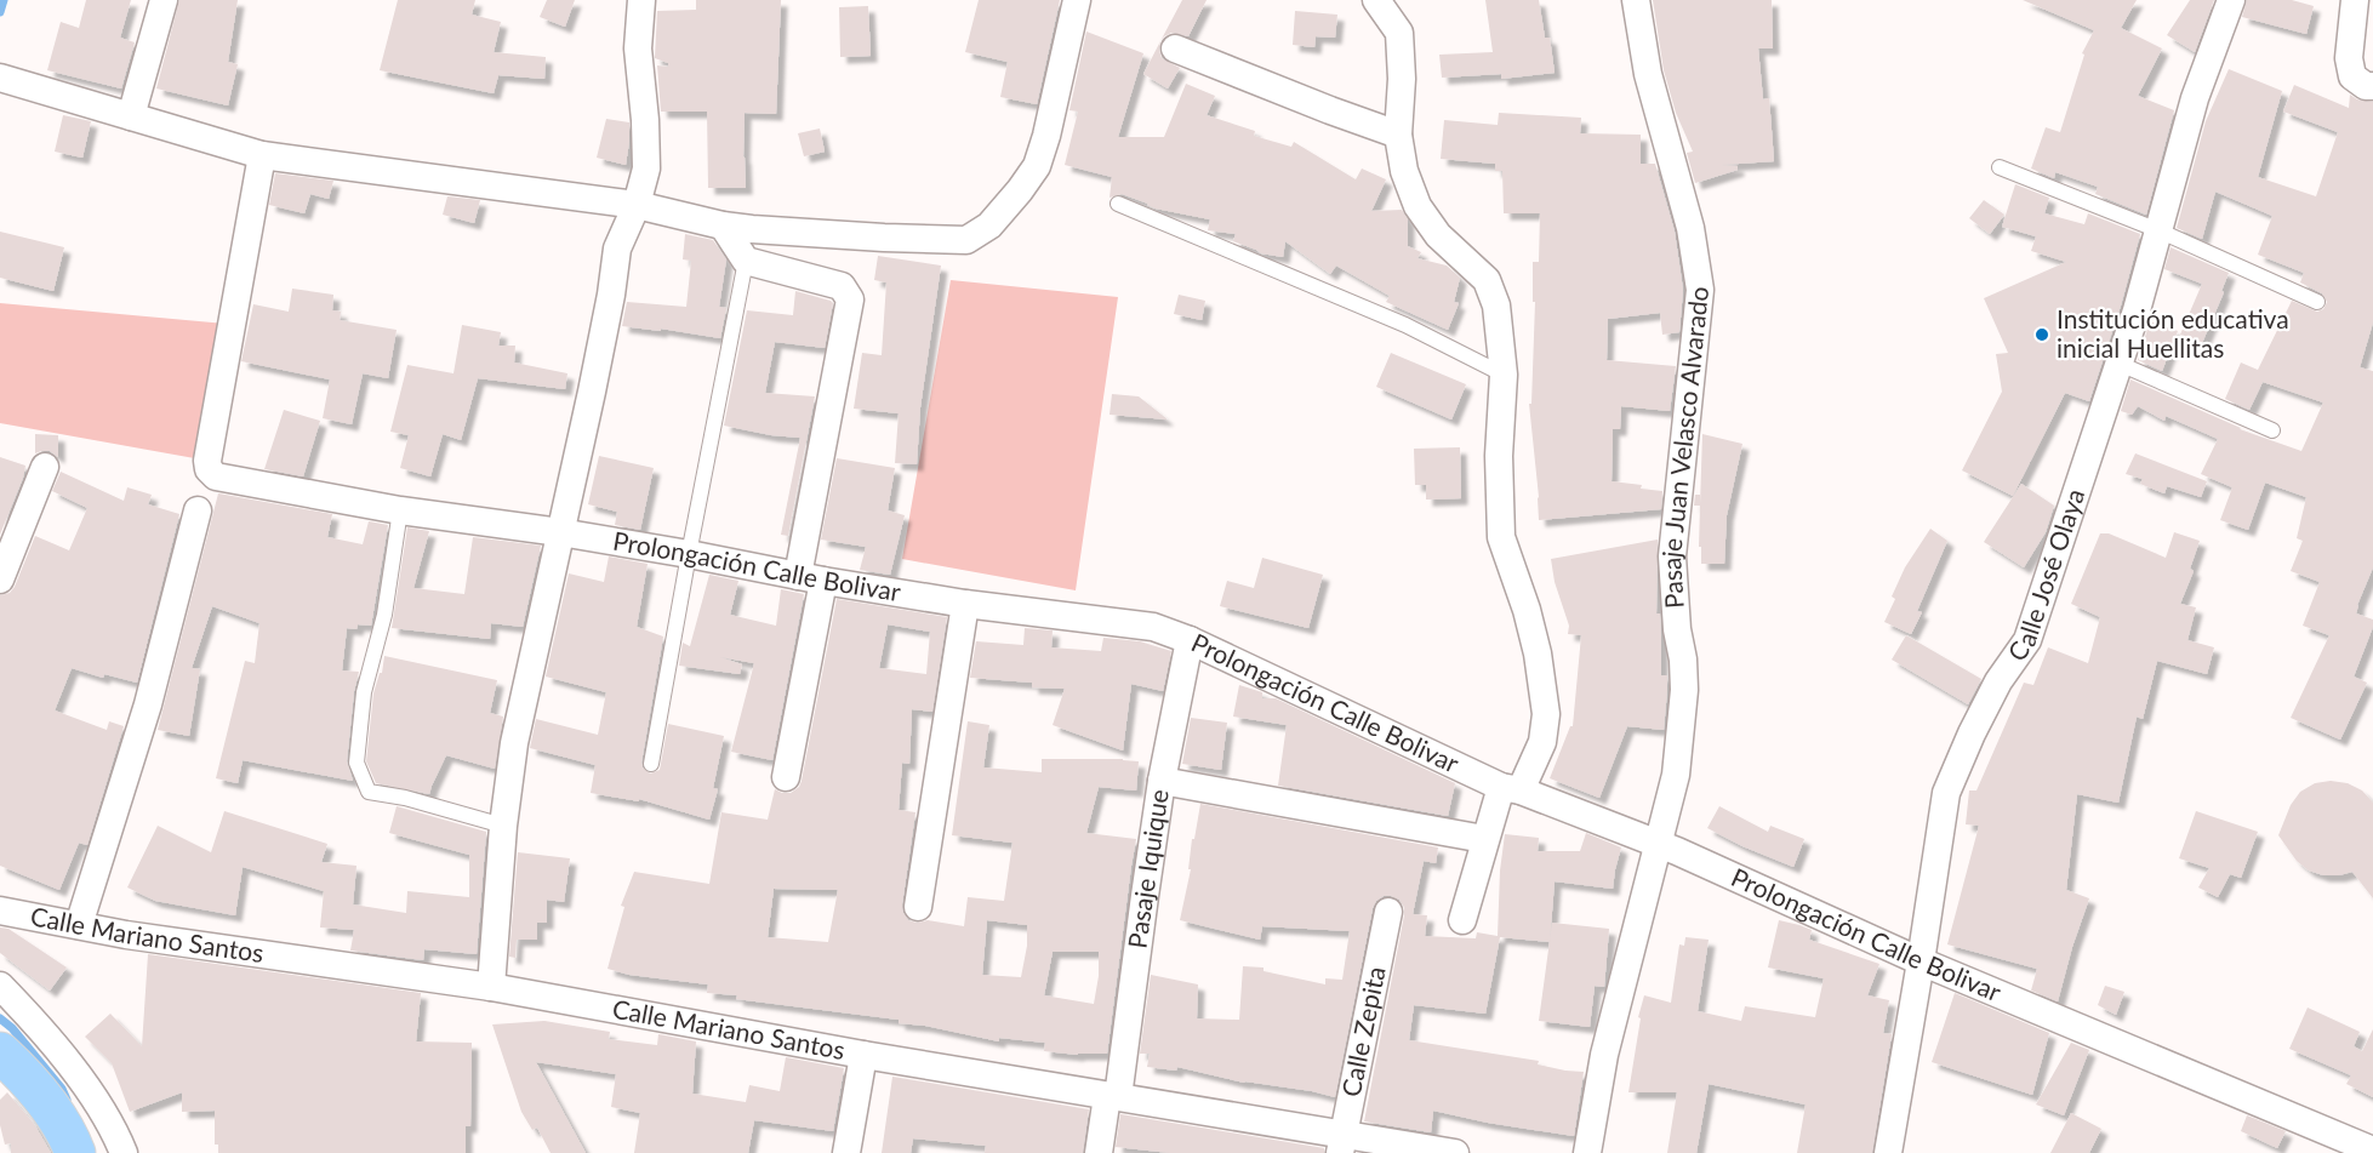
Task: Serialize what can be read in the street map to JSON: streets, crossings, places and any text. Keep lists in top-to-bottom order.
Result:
{
  "streets": {
    "street": [
      "Pasaje Juan Velasco Alvarado",
      "Prolongación Calle Bolivar",
      "Calle José Olaya",
      "Pasaje Iquique",
      "Calle Mariano Santos",
      "Calle Zepita"
    ]
  },
  "crossings": [
    ["Pasaje Juan Velasco Alvarado", "Prolongación Calle Bolivar"],
    ["Prolongación Calle Bolivar", "Calle José Olaya"],
    ["Prolongación Calle Bolivar", "Pasaje Iquique"],
    ["Pasaje Iquique", "Calle Mariano Santos"],
    ["Calle Mariano Santos", "Calle Zepita"]
  ],
  "places": ["Institución educativa inicial Huellitas"]
}
